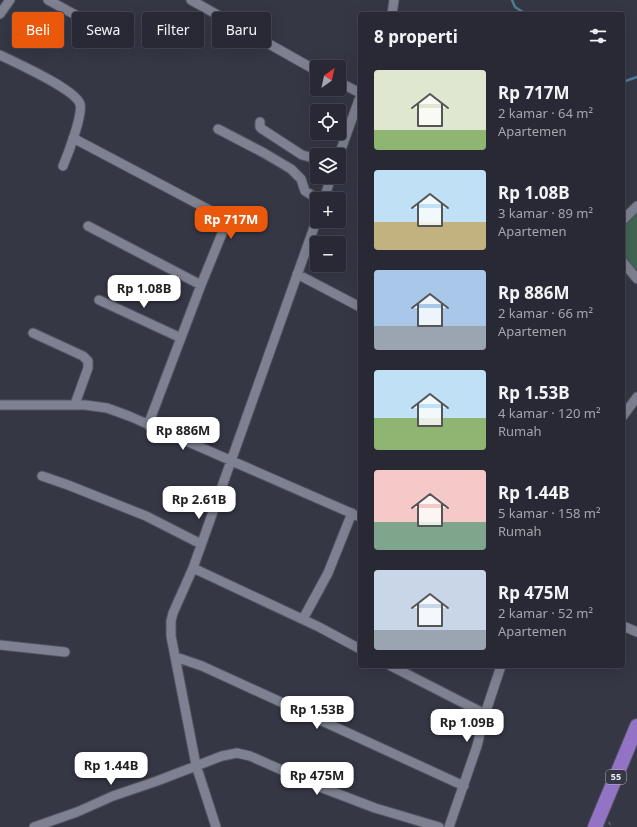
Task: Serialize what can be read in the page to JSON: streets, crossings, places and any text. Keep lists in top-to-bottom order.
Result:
{
  "streets": {
    "highway": ["55"]
  },
  "north": "top right",
  "page": {
    "chip": [
      "Beli",
      "Sewa",
      "Filter",
      "Baru"
    ],
    "heading": "8 properti",
    "map_buttons": ["+", "−"],
    "list": [
      {
        "name": "Rp 717M",
        "note": "2 kamar · 64 m² · Apartemen"
      },
      {
        "name": "Rp 1.08B",
        "note": "3 kamar · 89 m² · Apartemen"
      },
      {
        "name": "Rp 886M",
        "note": "2 kamar · 66 m² · Apartemen"
      },
      {
        "name": "Rp 1.53B",
        "note": "4 kamar · 120 m² · Rumah"
      },
      {
        "name": "Rp 1.44B",
        "note": "5 kamar · 158 m² · Rumah"
      },
      {
        "name": "Rp 475M",
        "note": "2 kamar · 52 m² · Apartemen"
      }
    ],
    "price": [
      "Rp 717M",
      "Rp 1.08B",
      "Rp 886M",
      "Rp 2.61B",
      "Rp 1.53B",
      "Rp 1.09B",
      "Rp 1.44B",
      "Rp 475M"
    ]
  }
}
